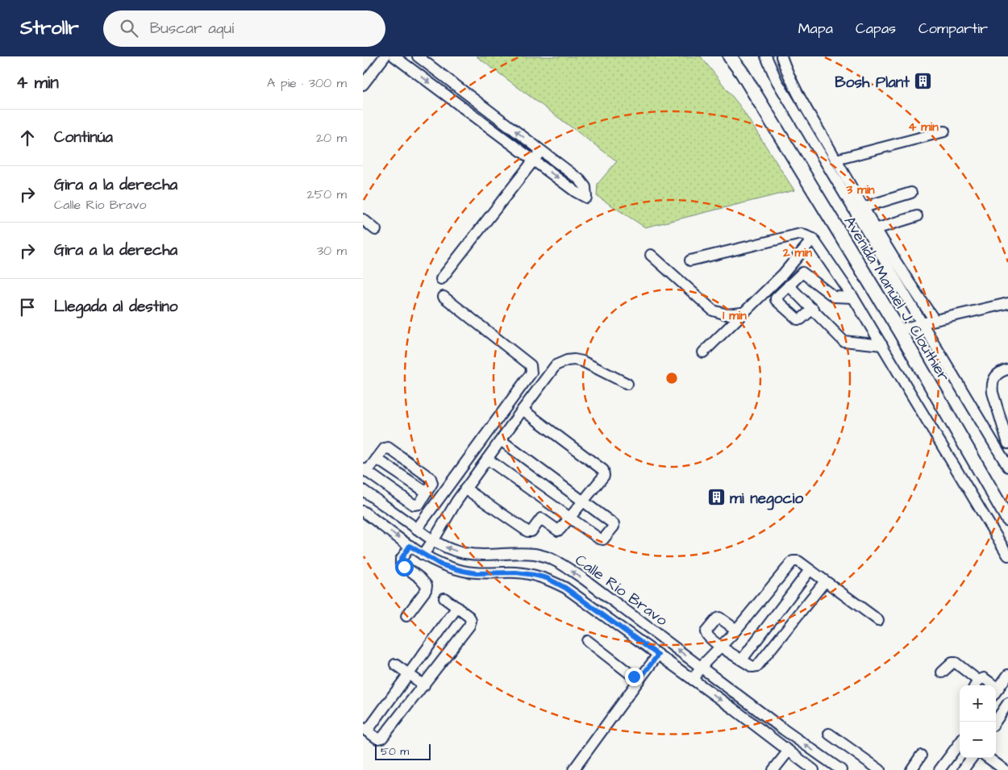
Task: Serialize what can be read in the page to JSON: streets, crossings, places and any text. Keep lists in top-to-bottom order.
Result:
{
  "streets": {
    "main road": ["Avenida Manuel J. Clouthier"],
    "street": ["Calle Río Bravo"]
  },
  "places": {
    "building": ["Bosh Plant", "mi negocio"]
  },
  "scale_bar": "50 m",
  "page": {
    "header": "Strollr",
    "search": "Buscar aquí",
    "nav": ["Mapa", "Capas", "Compartir"],
    "heading": ["4 min", "A pie · 300 m"],
    "list": [
      ["Continúa", "20 m"],
      ["Gira a la derecha", "Calle Río Bravo", "250 m"],
      ["Gira a la derecha", "30 m"],
      "Llegada al destino"
    ],
    "map_buttons": ["+", "−"],
    "scale": "50 m"
  },
  "rings": [
    "4 min",
    "3 min",
    "2 min",
    "1 min"
  ]
}
